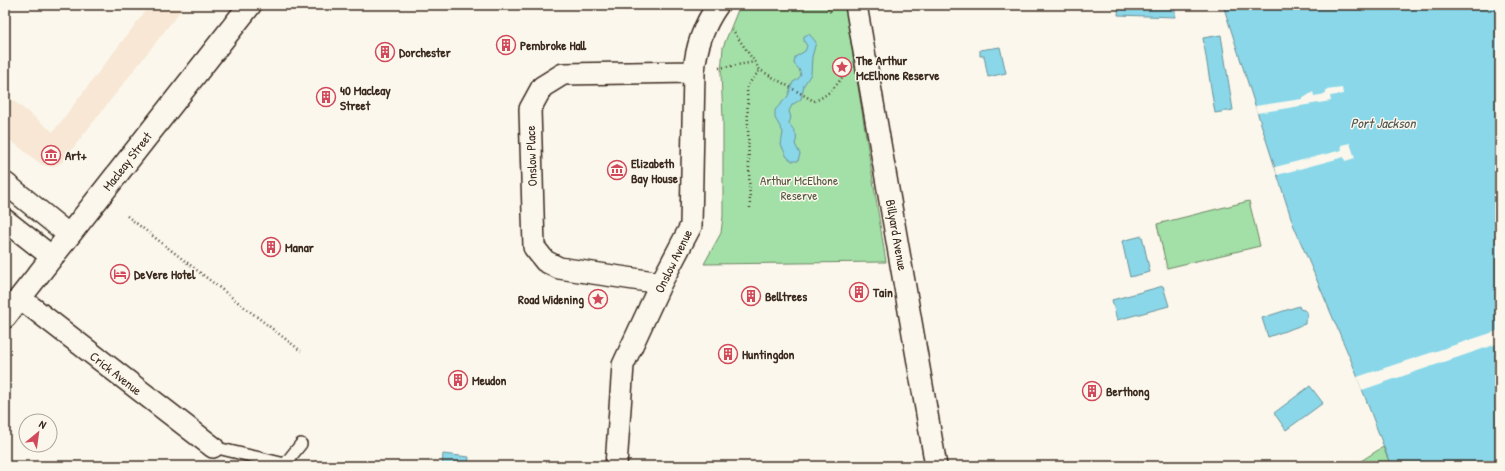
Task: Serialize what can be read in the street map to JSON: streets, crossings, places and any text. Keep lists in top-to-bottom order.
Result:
{
  "streets": {
    "street": [
      "Onslow Place",
      "Macleay Street",
      "Billyard Avenue",
      "Onslow Avenue",
      "Crick Avenue"
    ]
  },
  "crossings": [
    ["Onslow Place", "Onslow Avenue"],
    ["Macleay Street", "Crick Avenue"]
  ],
  "water": ["Port Jackson"],
  "parks": ["Arthur McElhone Reserve"],
  "places": {
    "building": [
      "Pembroke Hall",
      "Dorchester",
      "40 Macleay Street",
      "Manar",
      "Tain",
      "Belltrees",
      "Huntingdon",
      "Meudon",
      "Berthong"
    ],
    "place": ["The Arthur McElhone Reserve", "Road Widening"],
    "museum": ["Art+", "Elizabeth Bay House"],
    "hotel": ["DeVere Hotel"]
  },
  "north": "top right"
}
